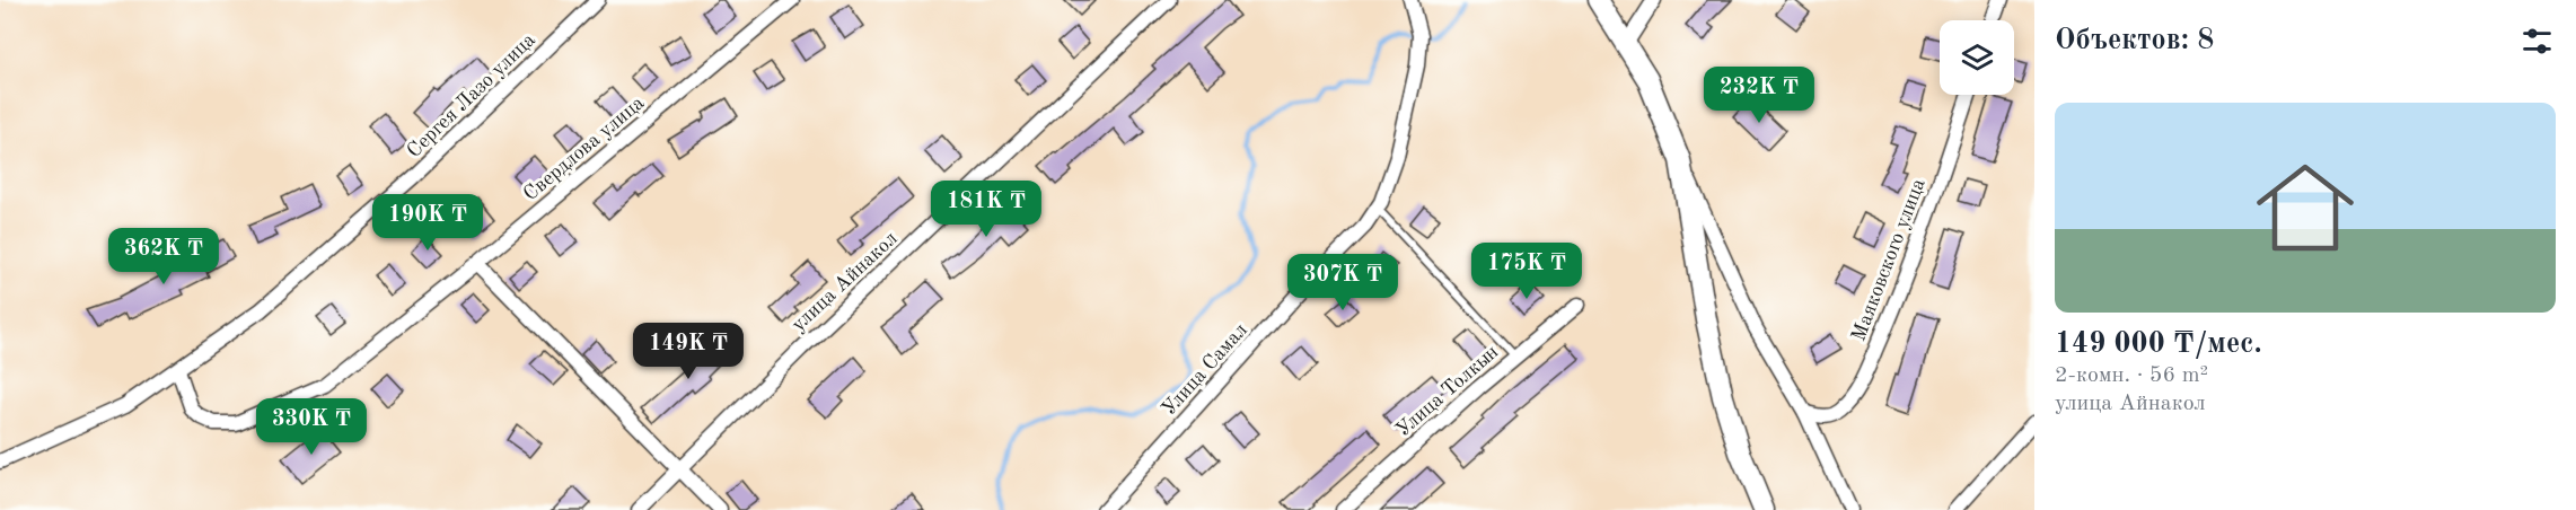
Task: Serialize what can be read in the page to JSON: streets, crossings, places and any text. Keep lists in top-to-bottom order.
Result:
{
  "streets": {
    "street": [
      "Сергея Лазо улица",
      "Свердлова улица",
      "Маяковского улица",
      "улица Айнакол",
      "Улица Самал",
      "Улица Толкын"
    ]
  },
  "crossings": [
    ["Сергея Лазо улица", "Свердлова улица"]
  ],
  "page": {
    "heading": "Объектов: 8",
    "price": [
      "232K ₸",
      "181K ₸",
      "190K ₸",
      "362K ₸",
      "175K ₸",
      "307K ₸",
      "149K ₸",
      "330K ₸"
    ],
    "list": [
      {
        "name": "149 000 ₸/мес.",
        "note": "2-комн. · 56 m² · улица Айнакол"
      }
    ]
  }
}
